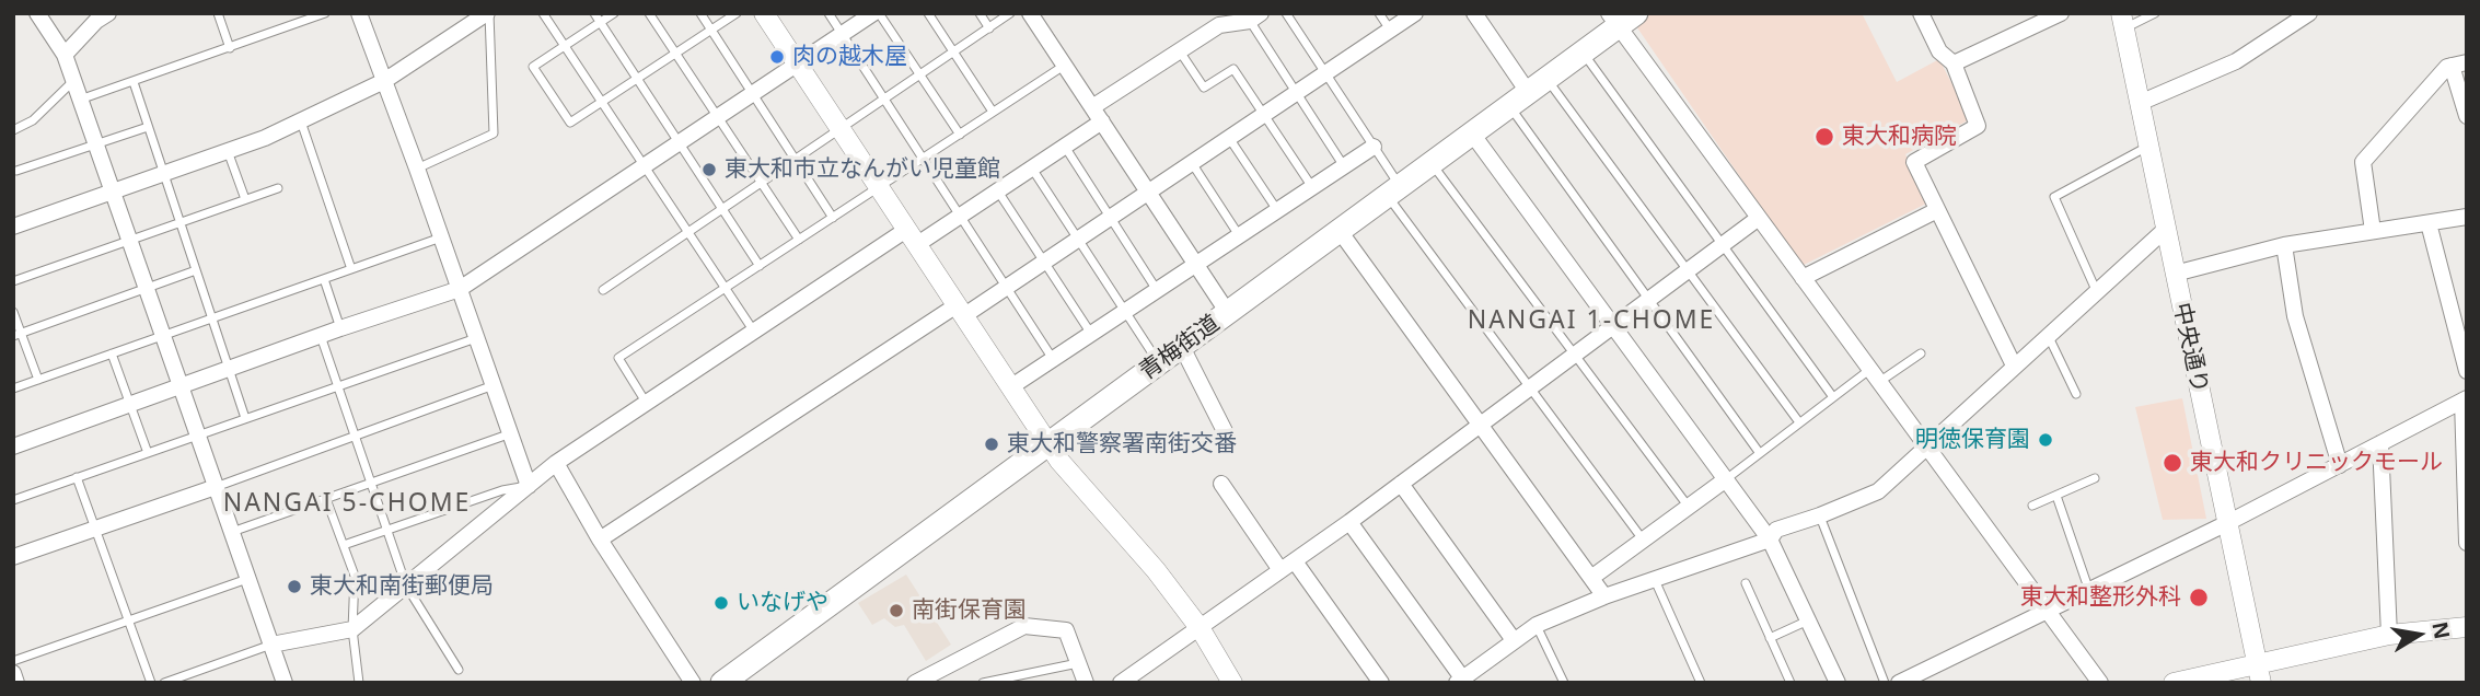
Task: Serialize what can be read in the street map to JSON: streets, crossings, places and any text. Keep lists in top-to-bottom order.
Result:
{
  "streets": {
    "main road": ["青梅街道"],
    "street": ["中央通り"]
  },
  "districts": ["NANGAI 1-CHOME", "NANGAI 5-CHOME"],
  "places": [
    "肉の越木屋",
    "東大和病院",
    "東大和市立なんがい児童館",
    "明徳保育園",
    "東大和警察署南街交番",
    "東大和クリニックモール",
    "東大和南街郵便局",
    "東大和整形外科",
    "いなげや",
    "南街保育園"
  ],
  "north": "right"
}
